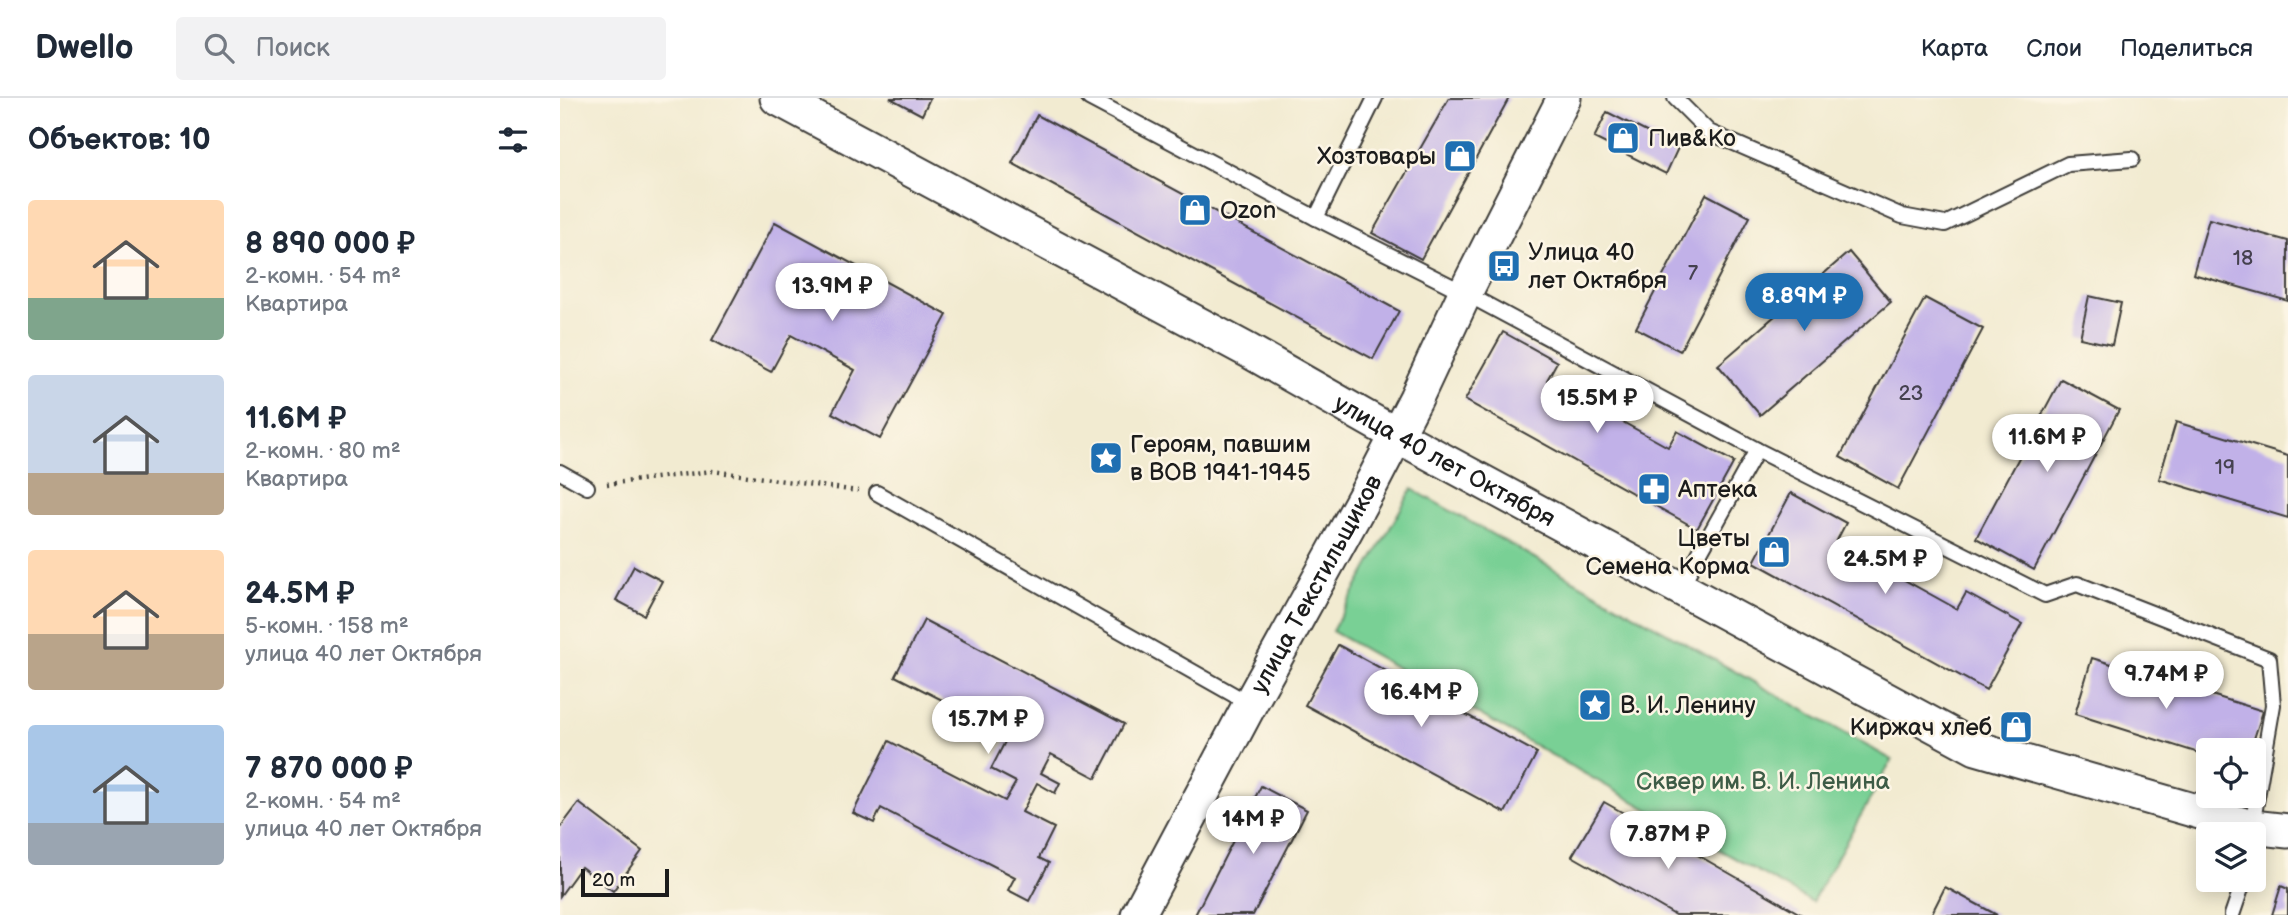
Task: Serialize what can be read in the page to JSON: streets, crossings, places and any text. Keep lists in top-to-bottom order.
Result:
{
  "streets": {
    "street": ["улица 40 лет Октября", "улица Текстильщиков"]
  },
  "crossings": [
    ["улица 40 лет Октября", "улица Текстильщиков"]
  ],
  "parks": ["Сквер им. В. И. Ленина"],
  "places": {
    "shop": [
      "Пив&Ко",
      "Хозтовары",
      "Ozon",
      "Цветы Семена Корма",
      "Киржач хлеб"
    ],
    "bus stop": ["Улица 40 лет Октября"],
    "place": ["Героям, павшим в ВОВ 1941-1945", "В. И. Ленину"],
    "pharmacy": ["Аптека"]
  },
  "house_numbers": [
    "18",
    "7",
    "23",
    "19"
  ],
  "scale_bar": "20 m",
  "page": {
    "header": "Dwello",
    "search": "Поиск",
    "nav": ["Карта", "Слои", "Поделиться"],
    "heading": "Объектов: 10",
    "list": [
      {
        "name": "8 890 000 ₽",
        "note": "2-комн. · 54 m² · Квартира"
      },
      {
        "name": "11.6M ₽",
        "note": "2-комн. · 80 m² · Квартира"
      },
      {
        "name": "24.5M ₽",
        "note": "5-комн. · 158 m² · улица 40 лет Октября"
      },
      {
        "name": "7 870 000 ₽",
        "note": "2-комн. · 54 m² · улица 40 лет Октября"
      }
    ],
    "price": [
      "13.9M ₽",
      "8.89M ₽",
      "15.5M ₽",
      "11.6M ₽",
      "24.5M ₽",
      "9.74M ₽",
      "16.4M ₽",
      "15.7M ₽",
      "14M ₽",
      "7.87M ₽"
    ],
    "scale": "20 m"
  }
}
